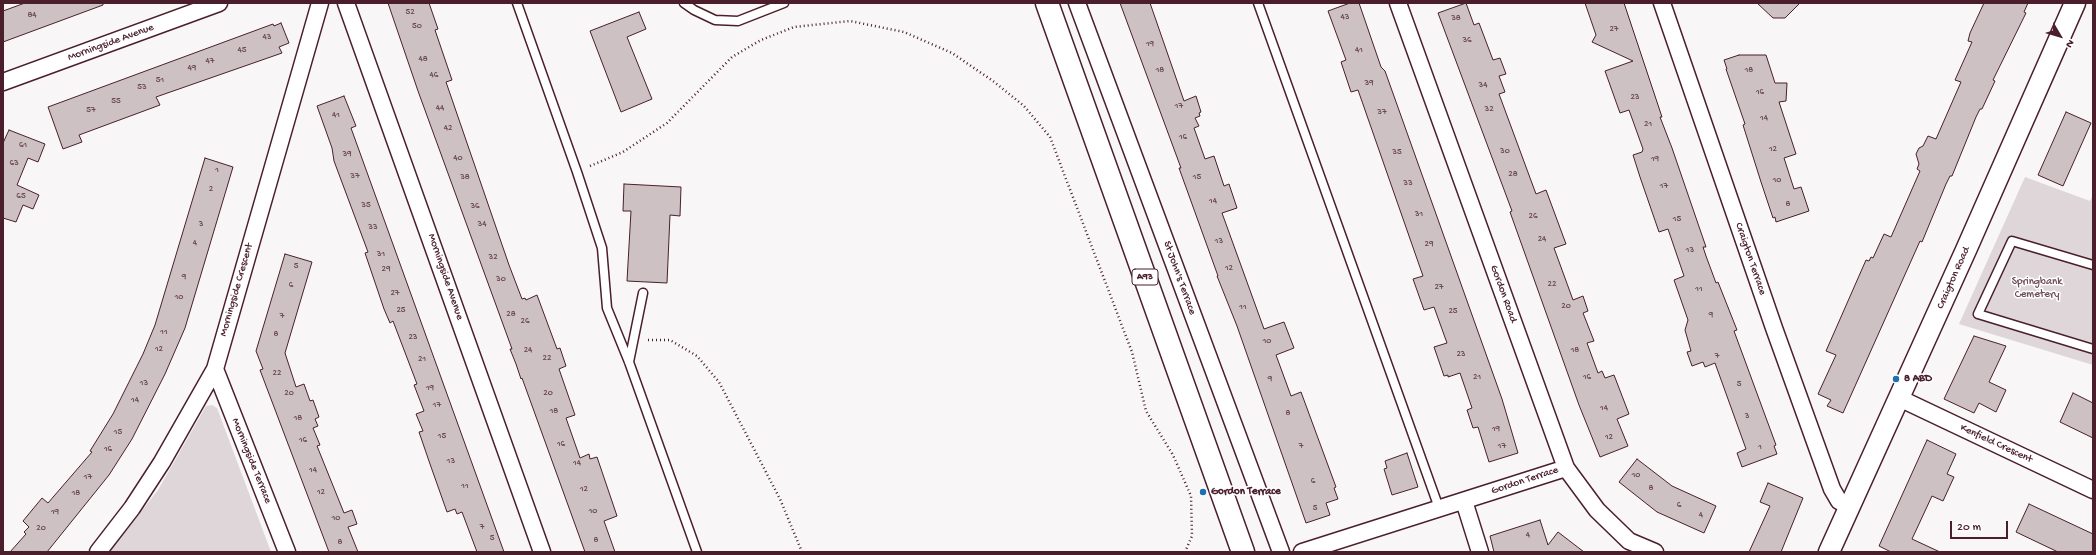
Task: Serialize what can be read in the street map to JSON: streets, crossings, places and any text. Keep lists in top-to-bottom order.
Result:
{
  "streets": {
    "main road": ["A93"],
    "street": [
      "Morningside Avenue",
      "Craigton Terrace",
      "St John's Terrace",
      "Craigton Road",
      "Morningside Crescent",
      "Gordon Road",
      "Kenfield Crescent",
      "Morningside Terrace",
      "Gordon Terrace"
    ]
  },
  "crossings": [
    ["Craigton Terrace", "Craigton Road"],
    ["Craigton Road", "Kenfield Crescent"],
    ["Morningside Crescent", "Morningside Terrace"],
    ["Gordon Road", "Gordon Terrace"]
  ],
  "parks": ["Springbank Cemetery"],
  "places": ["8 ABD", "Gordon Terrace"],
  "house_numbers": [
    "52",
    "84",
    "43",
    "38",
    "50",
    "27",
    "43",
    "36",
    "19",
    "45",
    "41",
    "48",
    "47",
    "49",
    "18",
    "18",
    "46",
    "51",
    "39",
    "34",
    "53",
    "16",
    "23",
    "55",
    "17",
    "44",
    "32",
    "57",
    "37",
    "41",
    "14",
    "21",
    "42",
    "16",
    "61",
    "12",
    "30",
    "35",
    "39",
    "40",
    "19",
    "63",
    "1",
    "28",
    "37",
    "38",
    "15",
    "10",
    "33",
    "17",
    "2",
    "65",
    "14",
    "8",
    "35",
    "36",
    "31",
    "26",
    "15",
    "3",
    "34",
    "33",
    "24",
    "13",
    "4",
    "29",
    "13",
    "31",
    "32",
    "5",
    "12",
    "29",
    "9",
    "30",
    "22",
    "6",
    "27",
    "11",
    "27",
    "10",
    "20",
    "11",
    "25",
    "25",
    "28",
    "9",
    "7",
    "26",
    "11",
    "8",
    "23",
    "10",
    "12",
    "24",
    "18",
    "23",
    "7",
    "22",
    "21",
    "22",
    "21",
    "16",
    "9",
    "13",
    "5",
    "19",
    "20",
    "20",
    "14",
    "17",
    "14",
    "18",
    "8",
    "3",
    "18",
    "19",
    "15",
    "15",
    "12",
    "16",
    "16",
    "7",
    "17",
    "1",
    "16",
    "13",
    "14",
    "14",
    "10",
    "17",
    "6",
    "11",
    "8",
    "12",
    "12",
    "18",
    "6",
    "5",
    "10",
    "19",
    "4",
    "10",
    "7",
    "20",
    "4",
    "5",
    "8",
    "8"
  ],
  "scale_bar": "20 m",
  "north": "bottom right"
}
